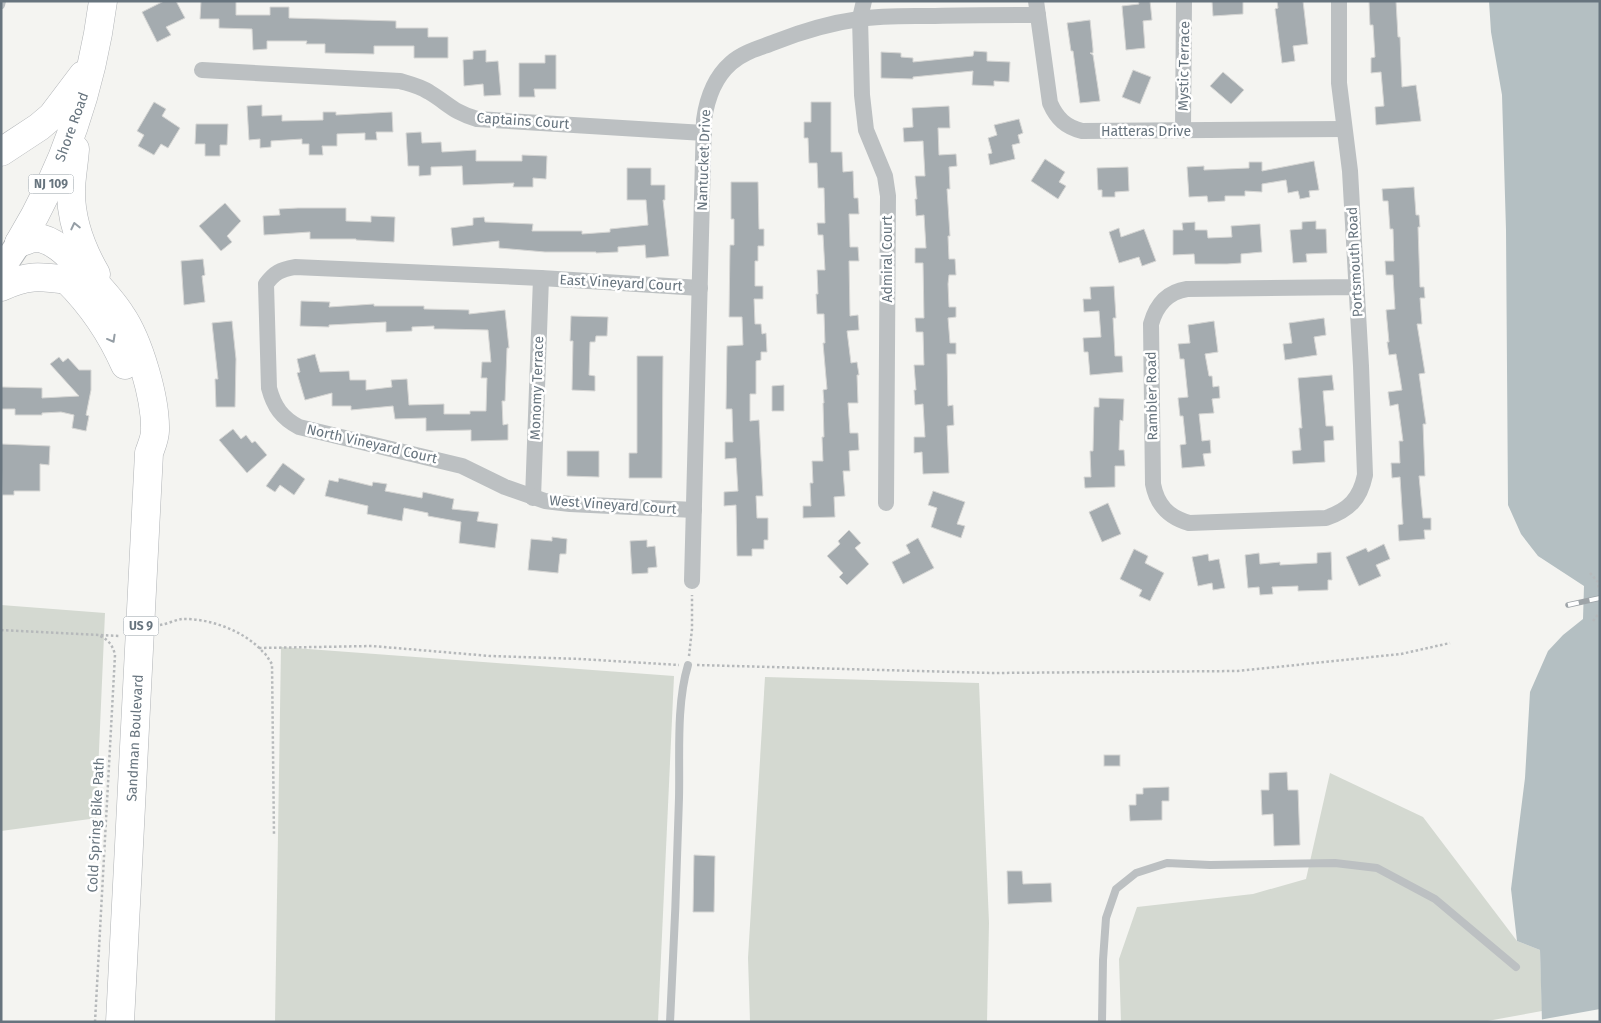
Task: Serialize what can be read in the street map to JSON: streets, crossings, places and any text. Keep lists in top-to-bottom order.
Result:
{
  "streets": {
    "highway": [
      "Shore Road",
      "NJ 109",
      "US 9",
      "Sandman Boulevard"
    ],
    "street": [
      "Mystic Terrace",
      "Captains Court",
      "Hatteras Drive",
      "Nantucket Drive",
      "Admiral Court",
      "Portsmouth Road",
      "East Vineyard Court",
      "Monomy Terrace",
      "Rambler Road",
      "North Vineyard Court",
      "West Vineyard Court"
    ],
    "path": ["Cold Spring Bike Path"]
  },
  "crossings": [
    ["Mystic Terrace", "Hatteras Drive"],
    ["Captains Court", "Nantucket Drive"],
    ["Shore Road", "Sandman Boulevard"],
    ["Hatteras Drive", "Nantucket Drive"],
    ["Hatteras Drive", "Portsmouth Road"],
    ["Nantucket Drive", "Admiral Court"],
    ["Nantucket Drive", "East Vineyard Court"],
    ["Nantucket Drive", "West Vineyard Court"],
    ["Portsmouth Road", "Rambler Road"],
    ["East Vineyard Court", "Monomy Terrace"],
    ["East Vineyard Court", "North Vineyard Court"],
    ["Monomy Terrace", "North Vineyard Court"],
    ["Monomy Terrace", "West Vineyard Court"],
    ["North Vineyard Court", "West Vineyard Court"]
  ]
}
